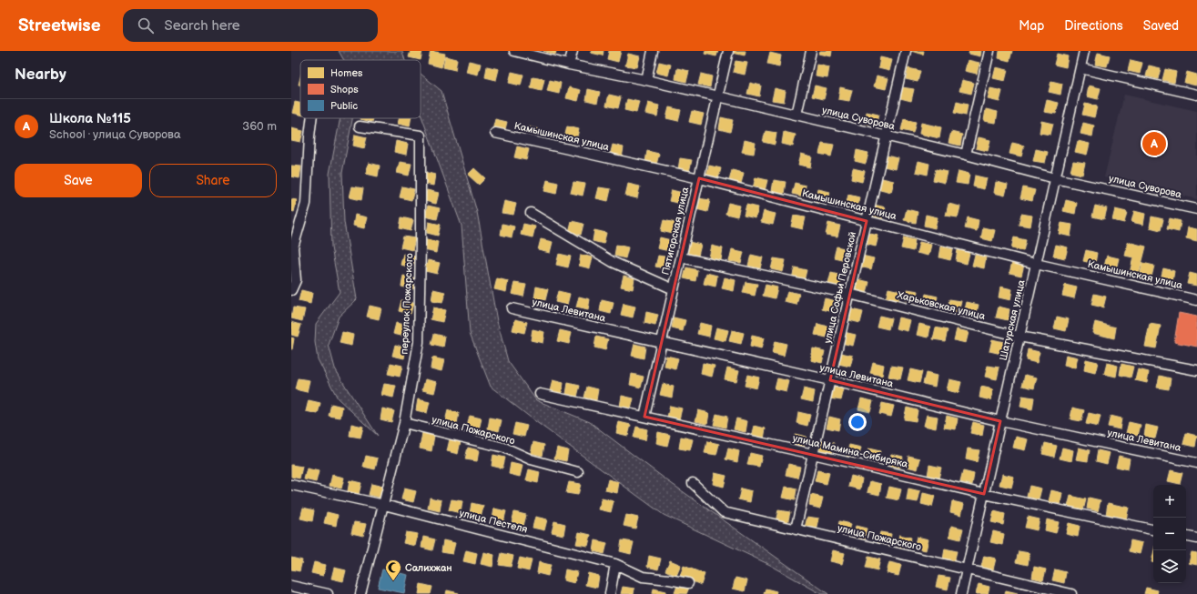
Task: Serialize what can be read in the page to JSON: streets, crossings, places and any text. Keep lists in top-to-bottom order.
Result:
{
  "streets": {
    "street": [
      "улица Суворова",
      "Камышинская улица",
      "Пятигорская улица",
      "улица Софьи Перовской",
      "переулок Пожарского",
      "Харьковская улица",
      "улица Левитана",
      "Шатурская улица",
      "улица Пожарского",
      "улица Мамина-Сибиряка",
      "улица Пестеля"
    ]
  },
  "crossings": [
    ["улица Суворова", "Пятигорская улица"],
    ["улица Суворова", "улица Софьи Перовской"],
    ["улица Суворова", "Шатурская улица"],
    ["Камышинская улица", "Пятигорская улица"],
    ["Камышинская улица", "улица Софьи Перовской"],
    ["Камышинская улица", "Шатурская улица"],
    ["Пятигорская улица", "Харьковская улица"],
    ["Пятигорская улица", "улица Левитана"],
    ["Пятигорская улица", "улица Мамина-Сибиряка"],
    ["улица Софьи Перовской", "Харьковская улица"],
    ["улица Софьи Перовской", "улица Левитана"],
    ["улица Софьи Перовской", "улица Пожарского"],
    ["улица Софьи Перовской", "улица Мамина-Сибиряка"],
    ["переулок Пожарского", "улица Пожарского"],
    ["переулок Пожарского", "улица Пестеля"],
    ["Харьковская улица", "Шатурская улица"],
    ["улица Левитана", "Шатурская улица"],
    ["Шатурская улица", "улица Пожарского"],
    ["Шатурская улица", "улица Мамина-Сибиряка"]
  ],
  "places": {
    "mosque": ["Салихжан"]
  },
  "legend": ["Homes", "Shops", "Public"],
  "page": {
    "header": "Streetwise",
    "search": "Search here",
    "nav": ["Map", "Directions", "Saved"],
    "heading": "Nearby",
    "list": [
      {
        "mark": "A",
        "name": "Школа №115",
        "note": "School · улица Суворова",
        "value": "360 m"
      }
    ],
    "pins": "A",
    "buttons": ["Save", "Share"],
    "map_buttons": ["+", "−"]
  }
}
